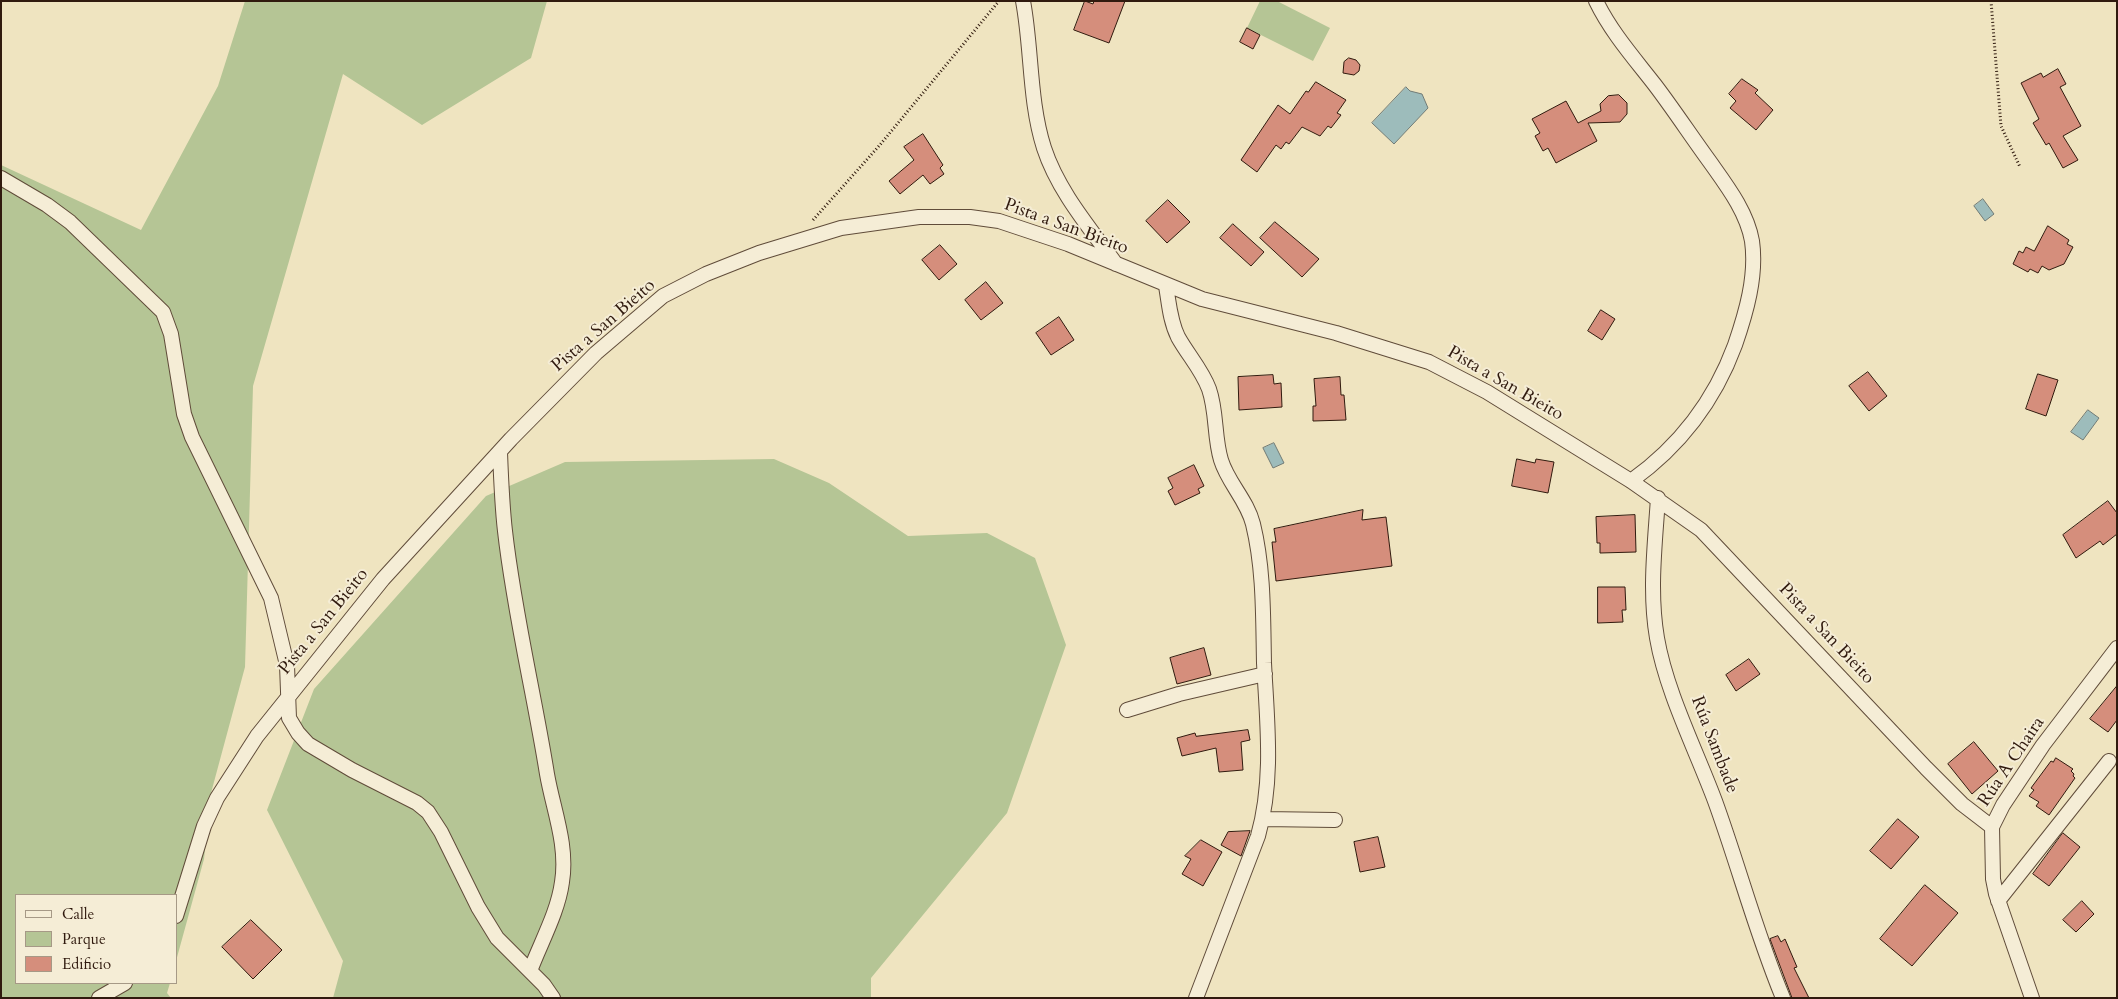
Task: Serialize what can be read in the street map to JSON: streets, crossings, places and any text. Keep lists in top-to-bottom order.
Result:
{
  "streets": {
    "street": ["Pista a San Bieito", "Rúa Sambade", "Rúa A Chaira"]
  },
  "crossings": [
    ["Pista a San Bieito", "Rúa Sambade"],
    ["Pista a San Bieito", "Rúa A Chaira"]
  ],
  "legend": ["Calle", "Parque", "Edificio"]
}
